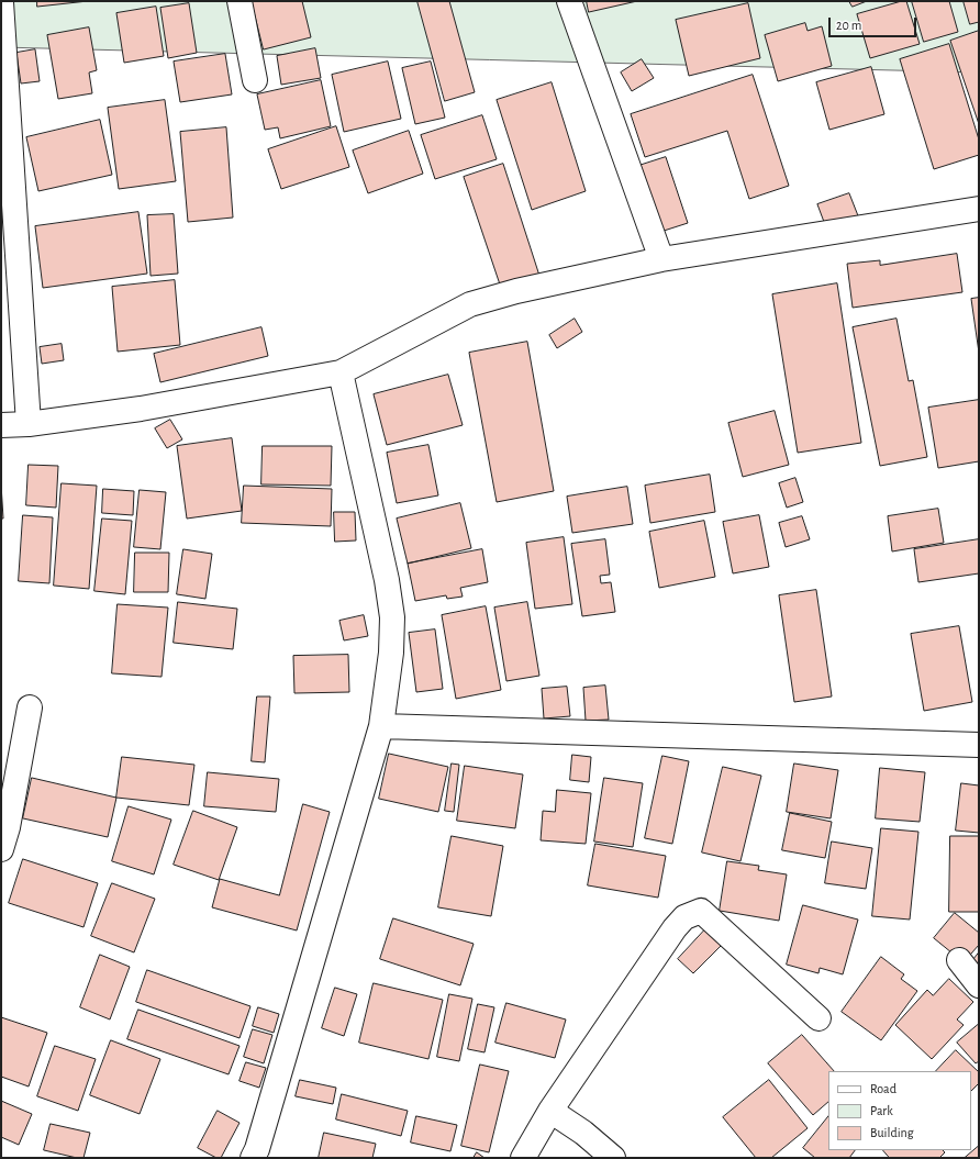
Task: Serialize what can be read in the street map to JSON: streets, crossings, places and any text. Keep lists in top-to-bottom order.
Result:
{
  "legend": ["Road", "Park", "Building"],
  "scale_bar": "20 m"
}
